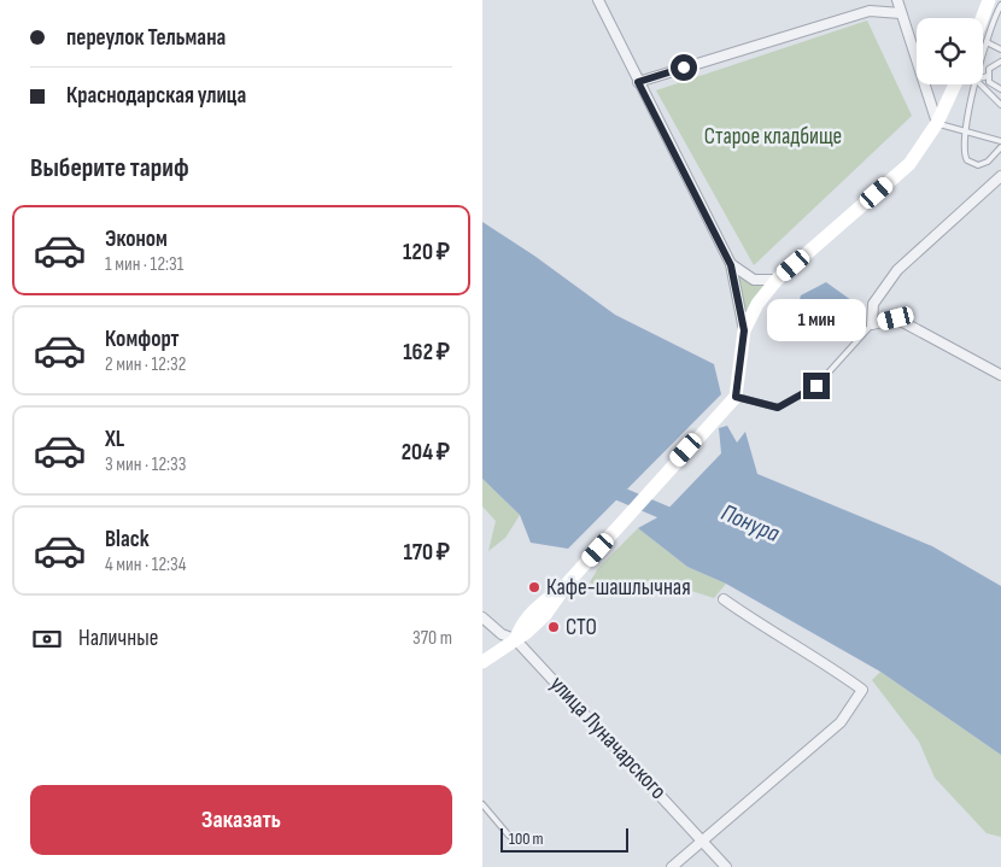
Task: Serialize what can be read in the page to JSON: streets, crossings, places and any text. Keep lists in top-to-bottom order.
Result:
{
  "streets": {
    "street": ["улица Луначарского"]
  },
  "water": ["Понура"],
  "parks": ["Старое кладбище"],
  "places": ["Кафе-шашлычная", "СТО"],
  "scale_bar": "100 m",
  "page": {
    "banner": ["переулок Тельмана", "Краснодарская улица"],
    "heading": "Выберите тариф",
    "list": [
      {
        "name": "Эконом",
        "note": "1 мин · 12:31",
        "value": "120 ₽"
      },
      {
        "name": "Комфорт",
        "note": "2 мин · 12:32",
        "value": "162 ₽"
      },
      {
        "name": "XL",
        "note": "3 мин · 12:33",
        "value": "204 ₽"
      },
      {
        "name": "Black",
        "note": "4 мин · 12:34",
        "value": "170 ₽"
      }
    ],
    "bubble": "1 мин",
    "pay": ["Наличные", "370 m"],
    "buttons": "Заказать",
    "scale": "100 m"
  }
}
